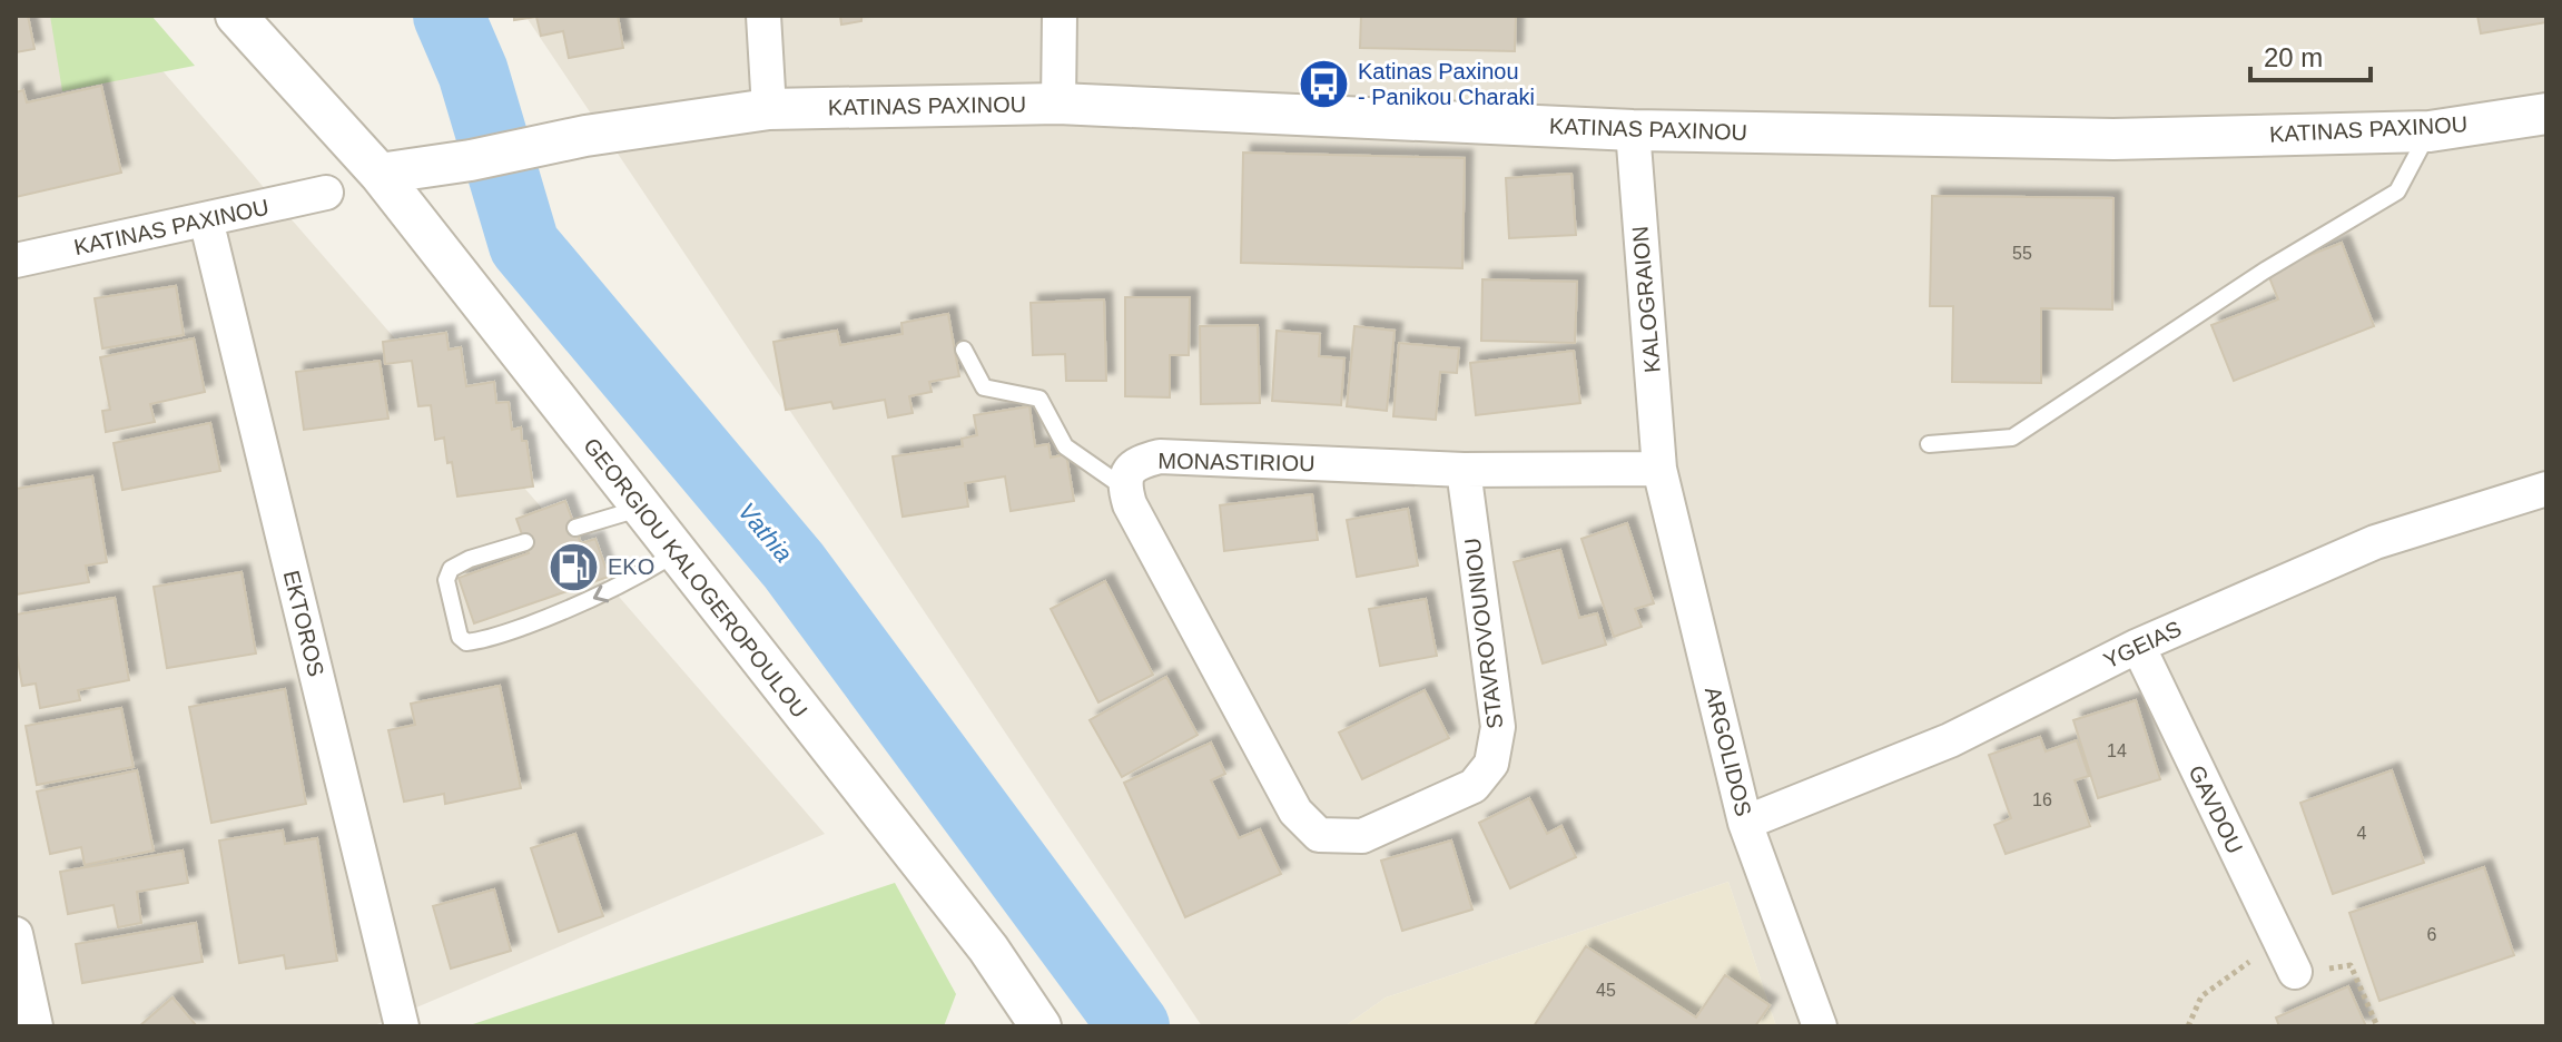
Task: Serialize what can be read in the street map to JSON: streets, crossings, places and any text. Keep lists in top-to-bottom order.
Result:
{
  "streets": {
    "street": [
      "KATINAS PAXINOU",
      "KALOGRAION",
      "MONASTIRIOU",
      "GEORGIOU KALOGEROPOULOU",
      "EKTOROS",
      "STAVROVOUNIOU",
      "YGEIAS",
      "ARGOLIDOS",
      "GAVDOU"
    ]
  },
  "crossings": [
    ["KATINAS PAXINOU", "KALOGRAION"],
    ["KATINAS PAXINOU", "GEORGIOU KALOGEROPOULOU"],
    ["KATINAS PAXINOU", "EKTOROS"],
    ["KALOGRAION", "MONASTIRIOU"],
    ["KALOGRAION", "ARGOLIDOS"],
    ["MONASTIRIOU", "STAVROVOUNIOU"],
    ["MONASTIRIOU", "ARGOLIDOS"],
    ["YGEIAS", "ARGOLIDOS"],
    ["YGEIAS", "GAVDOU"]
  ],
  "water": ["Vathia"],
  "places": {
    "bus stop": ["Katinas Paxinou - Panikou Charaki"],
    "fuel station": ["EKO"]
  },
  "house_numbers": [
    "55",
    "14",
    "16",
    "4",
    "6",
    "45"
  ],
  "scale_bar": "20 m"
}
